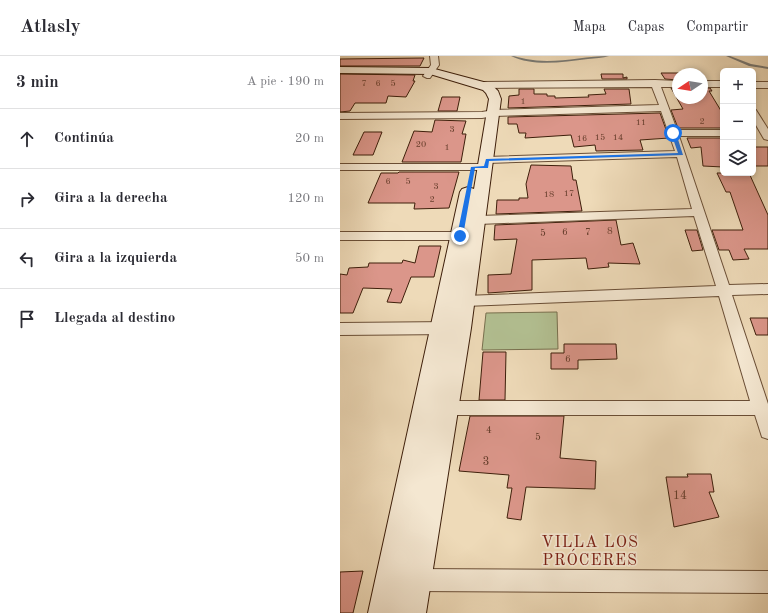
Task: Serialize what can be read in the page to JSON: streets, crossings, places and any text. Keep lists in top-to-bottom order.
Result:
{
  "districts": ["VILLA LOS PRÓCERES"],
  "house_numbers": [
    "7",
    "6",
    "5",
    "1",
    "2",
    "11",
    "3",
    "15",
    "14",
    "16",
    "20",
    "1",
    "6",
    "5",
    "3",
    "17",
    "18",
    "2",
    "8",
    "6",
    "7",
    "5",
    "6",
    "4",
    "5",
    "3",
    "14"
  ],
  "north": "left",
  "page": {
    "header": "Atlasly",
    "nav": ["Mapa", "Capas", "Compartir"],
    "heading": ["3 min", "A pie · 190 m"],
    "map_buttons": ["+", "−"],
    "list": [
      ["Continúa", "20 m"],
      ["Gira a la derecha", "120 m"],
      ["Gira a la izquierda", "50 m"],
      "Llegada al destino"
    ]
  }
}
